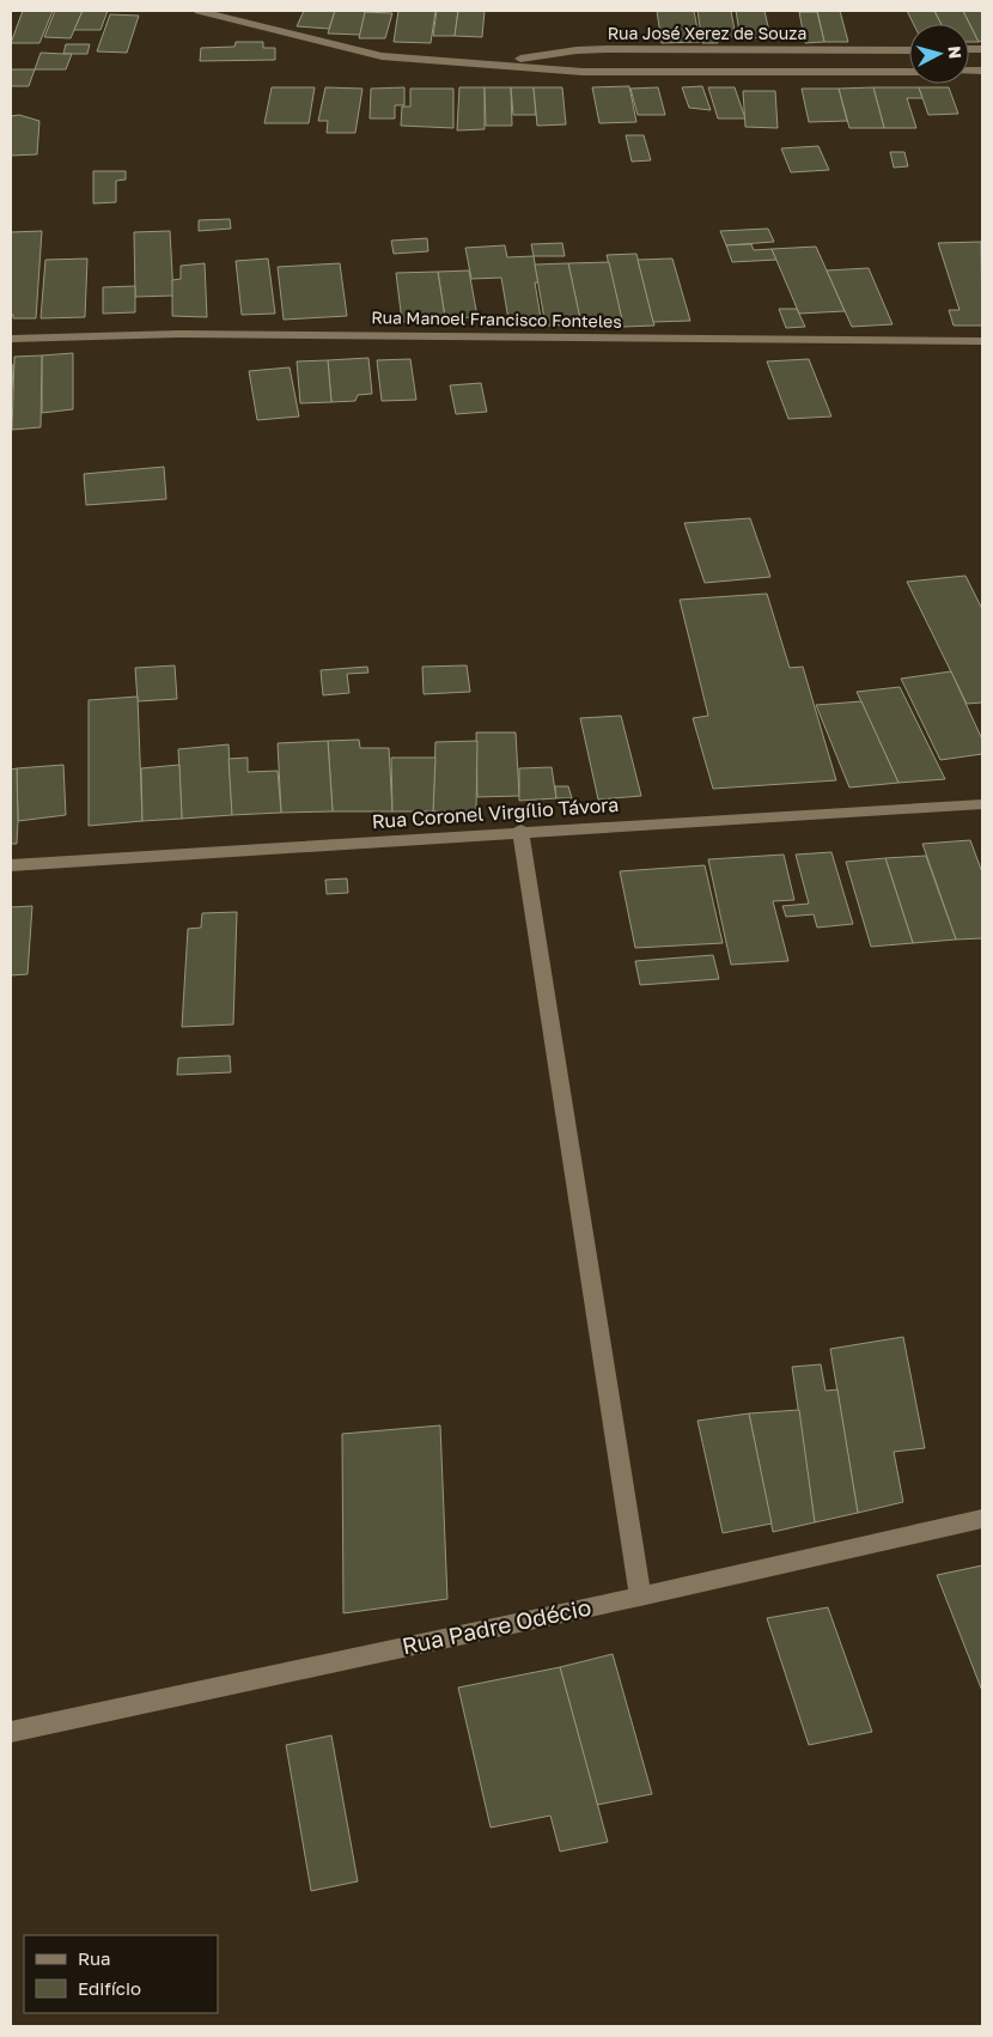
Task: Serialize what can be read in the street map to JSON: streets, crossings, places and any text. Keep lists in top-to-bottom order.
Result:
{
  "streets": {
    "street": [
      "Rua José Xerez de Souza",
      "Rua Manoel Francisco Fonteles",
      "Rua Coronel Virgílio Távora",
      "Rua Padre Odécio"
    ]
  },
  "legend": ["Rua", "Edifício"],
  "north": "right"
}
